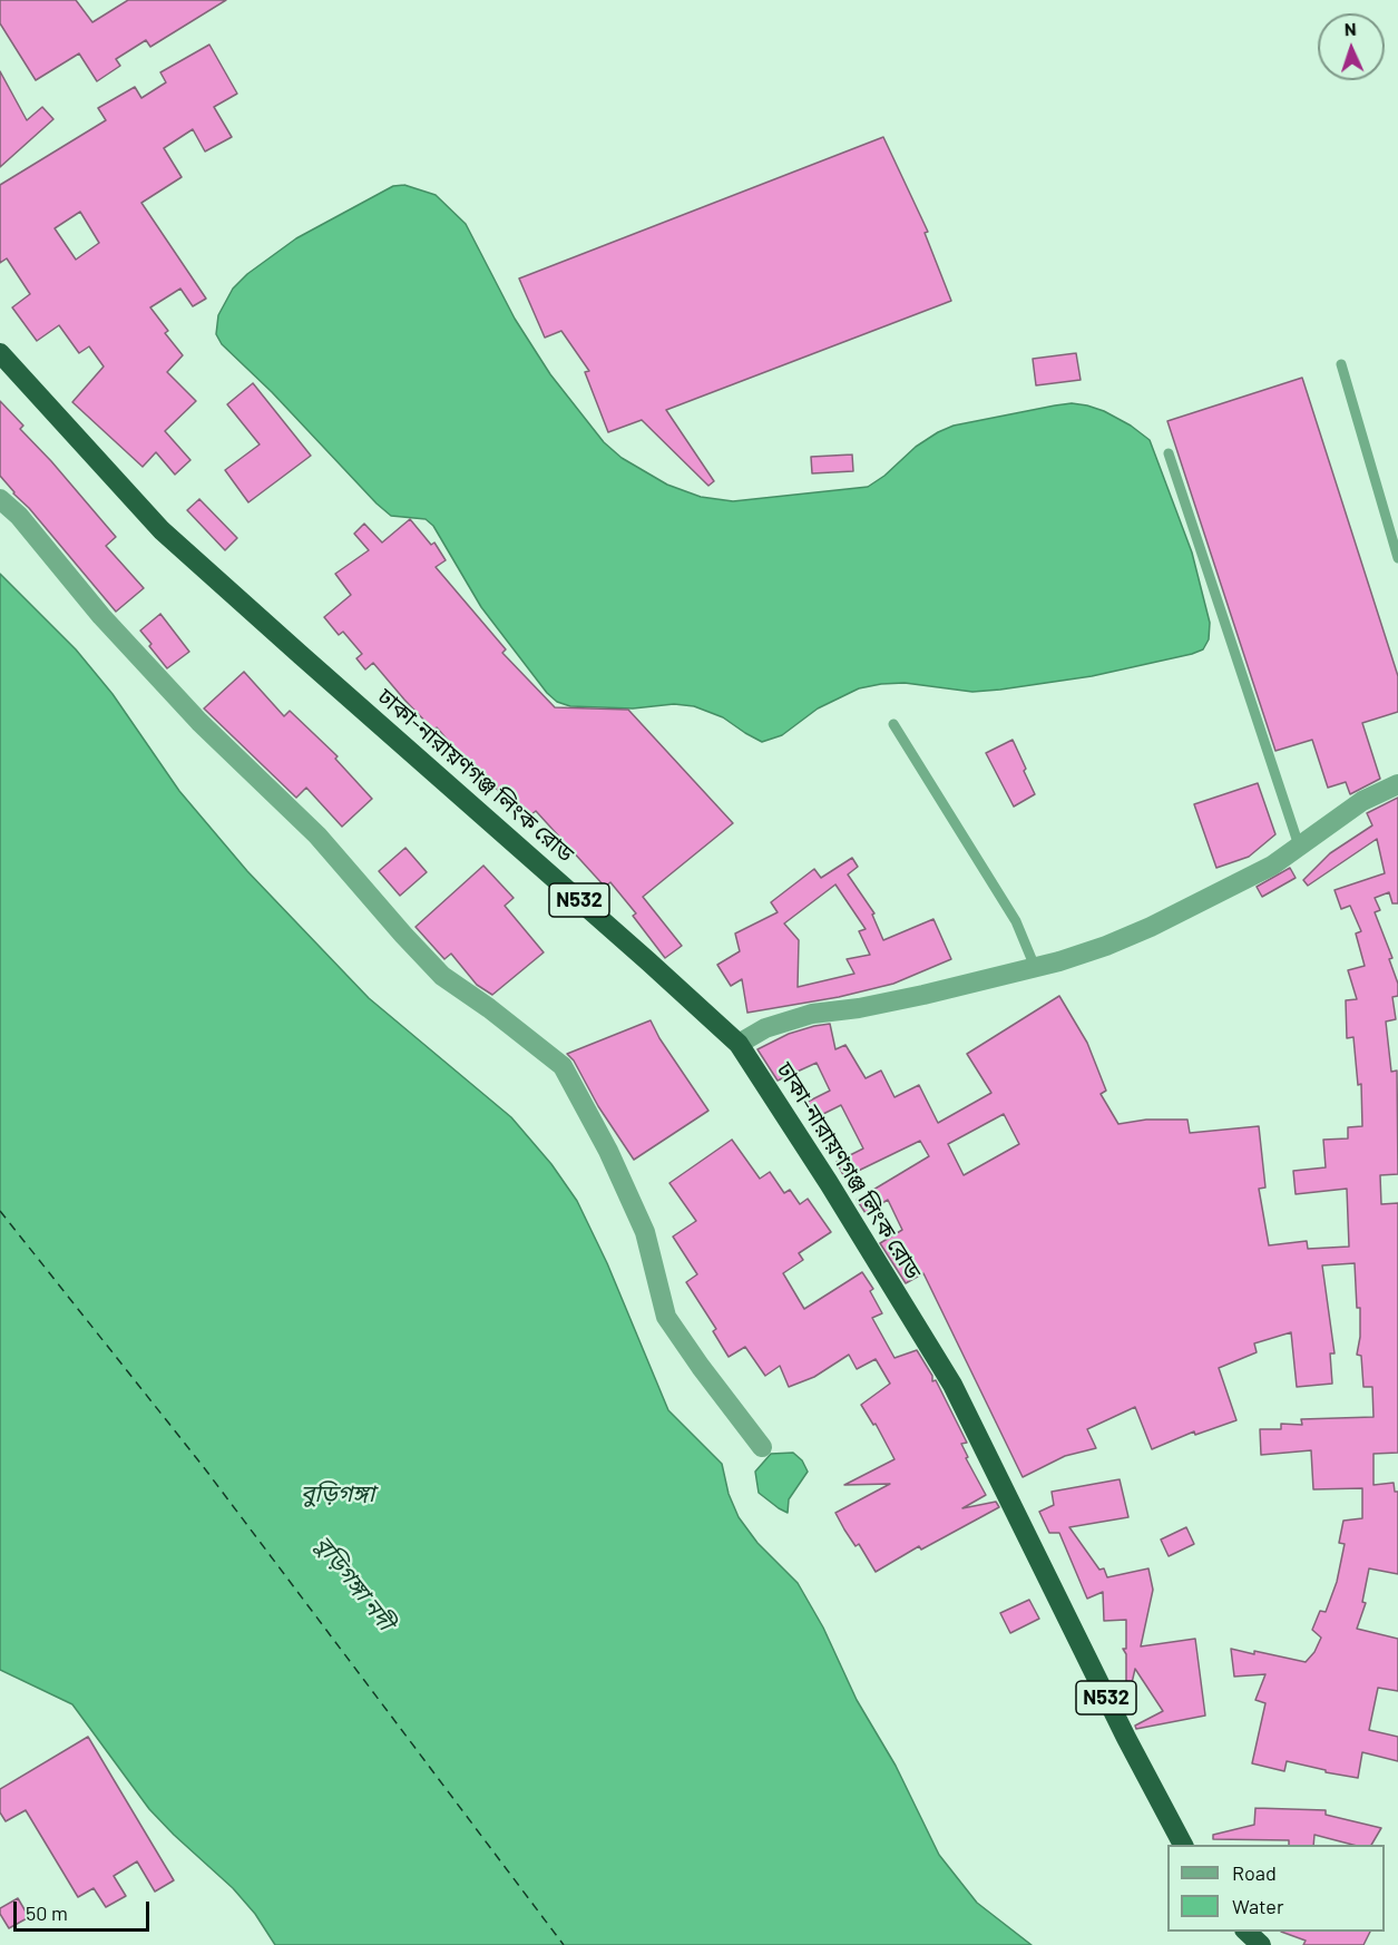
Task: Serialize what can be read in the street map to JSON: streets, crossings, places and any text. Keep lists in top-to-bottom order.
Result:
{
  "streets": {
    "highway": ["ঢাকা-নারায়ণগঞ্জ লিংক রোড", "N532"]
  },
  "water": ["বুড়িগঙ্গা", "বুড়িগঙ্গা নদী"],
  "legend": ["Road", "Water"],
  "scale_bar": "50 m",
  "north": "top"
}
